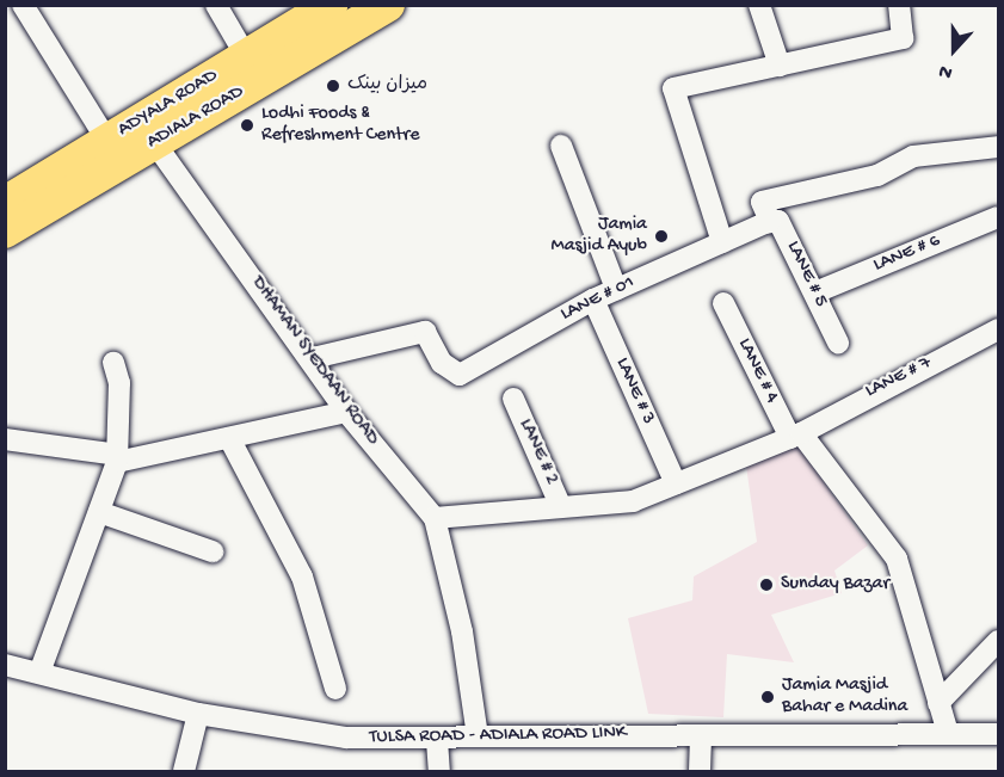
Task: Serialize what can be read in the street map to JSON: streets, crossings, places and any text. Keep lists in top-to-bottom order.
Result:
{
  "streets": {
    "main road": ["ADYALA ROAD", "ADIALA ROAD"],
    "street": [
      "LANE # 6",
      "LANE # 5",
      "LANE # 01",
      "DHAMAN SYEDAAN ROAD",
      "LANE # 4",
      "LANE # 7",
      "LANE # 3",
      "LANE # 2",
      "TULSA ROAD - ADIALA ROAD LINK"
    ]
  },
  "crossings": [
    ["ADIALA ROAD", "DHAMAN SYEDAAN ROAD"],
    ["LANE # 6", "LANE # 5"],
    ["LANE # 5", "LANE # 01"],
    ["LANE # 01", "DHAMAN SYEDAAN ROAD"],
    ["LANE # 01", "LANE # 3"],
    ["LANE # 4", "LANE # 7"]
  ],
  "places": [
    "میزان بینک",
    "Lodhi Foods & Refreshment Centre",
    "Jamia Masjid Ayub",
    "Sunday Bazar",
    "Jamia Masjid Bahar e Madina"
  ],
  "north": "bottom"
}
